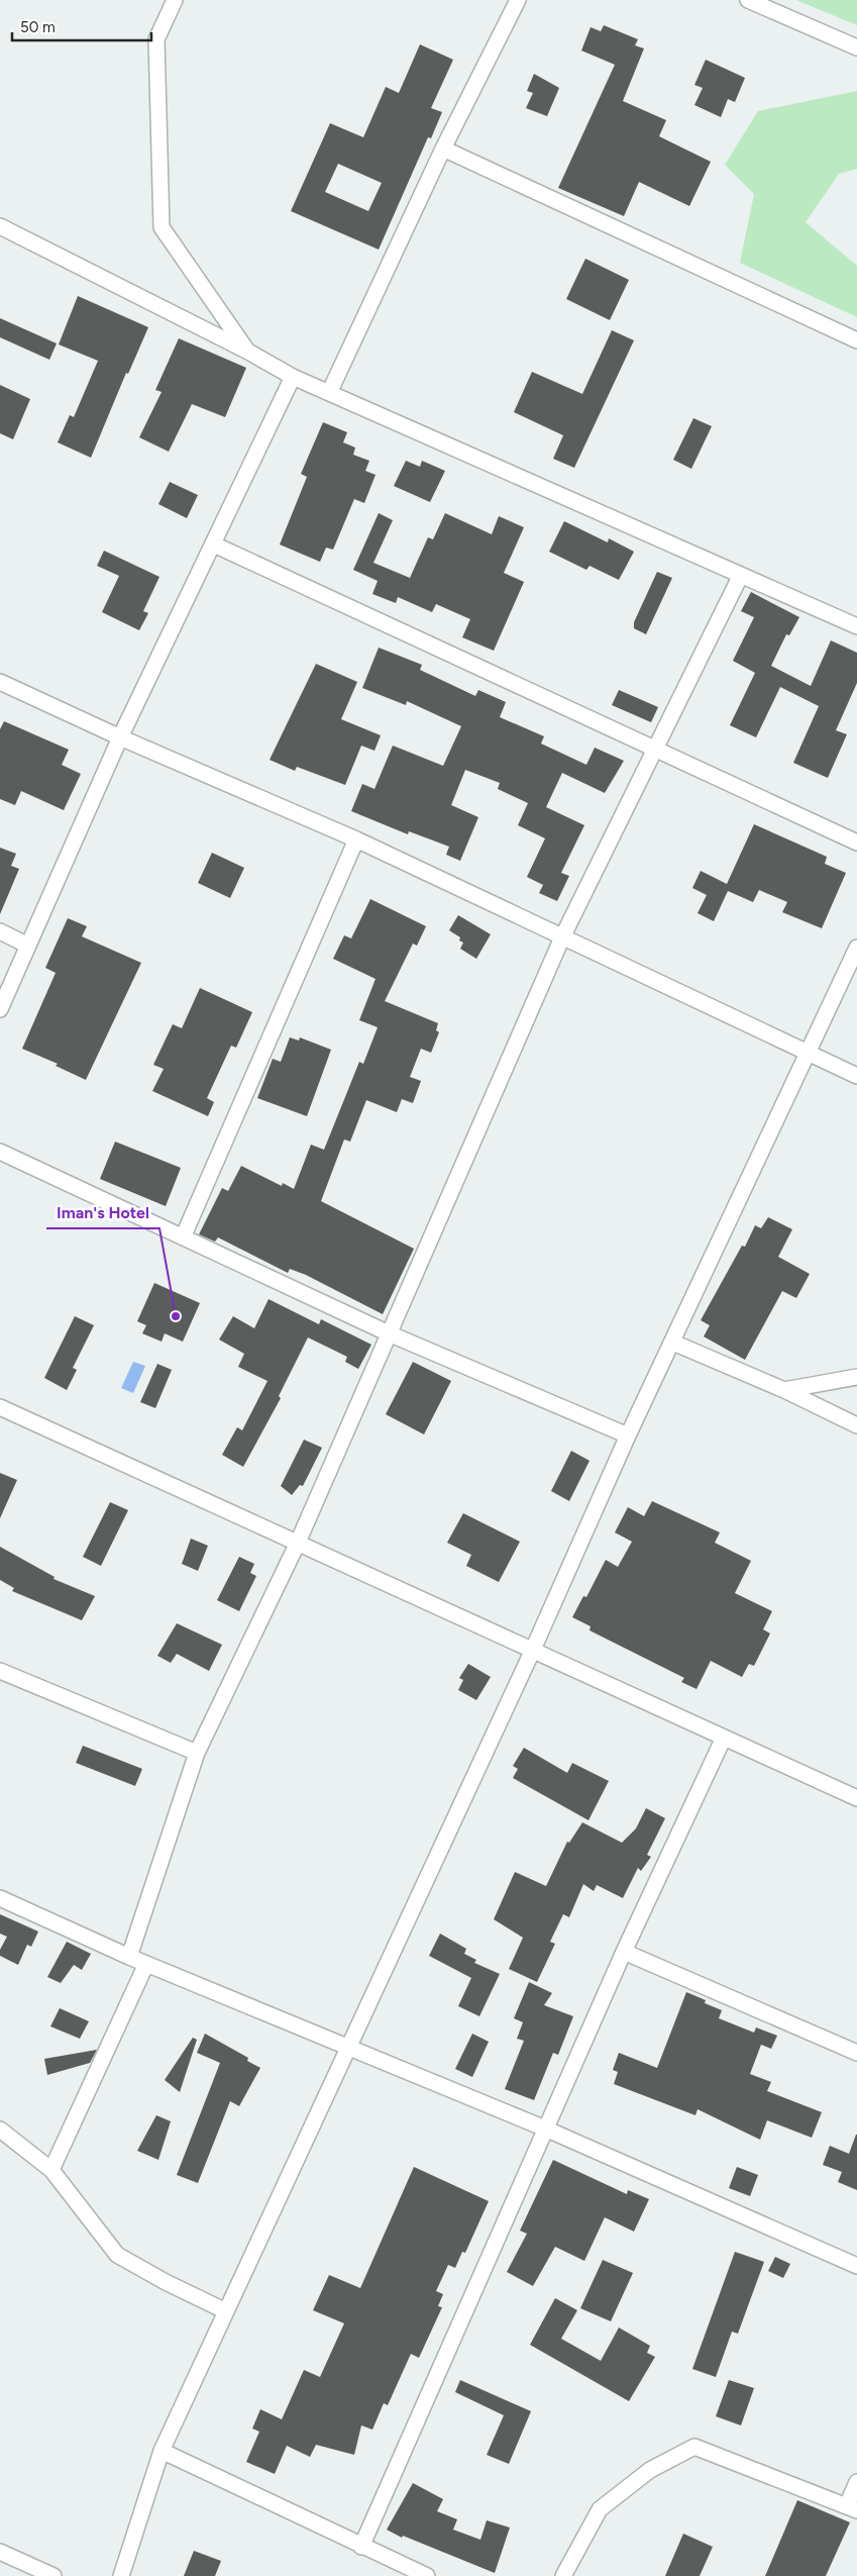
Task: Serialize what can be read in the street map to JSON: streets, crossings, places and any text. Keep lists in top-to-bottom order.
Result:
{
  "places": ["Iman's Hotel"],
  "scale_bar": "50 m"
}
